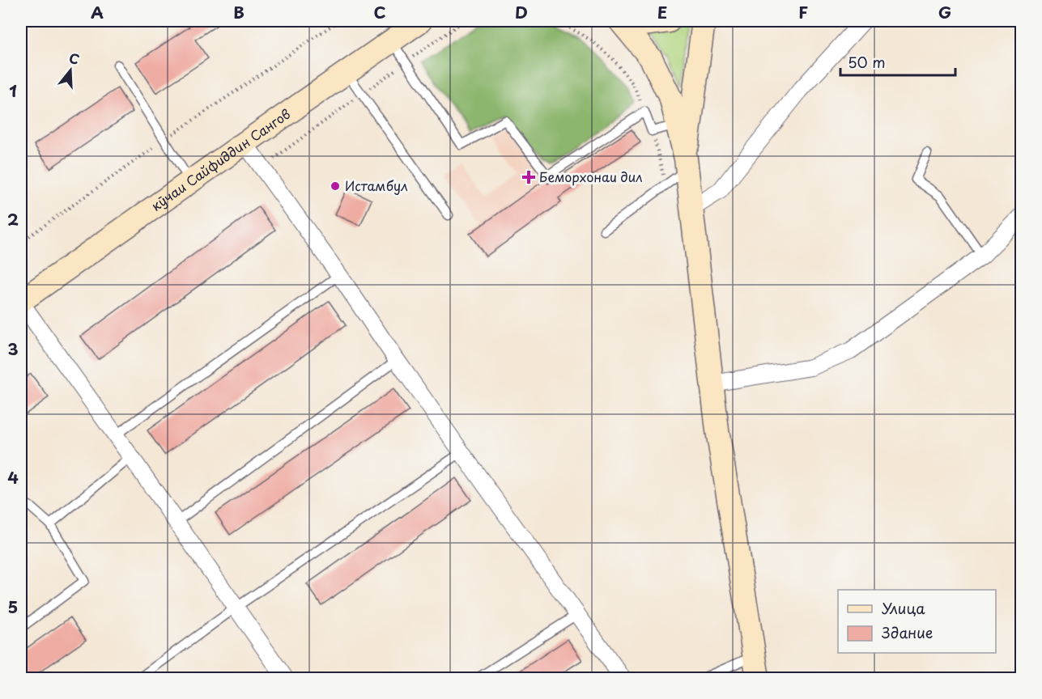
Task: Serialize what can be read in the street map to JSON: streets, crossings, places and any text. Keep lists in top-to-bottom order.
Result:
{
  "streets": {
    "street": ["кӯчаи Сайфиддин Сангов"]
  },
  "places": {
    "health": ["Беморхонаи дил"],
    "other": ["Истамбул"]
  },
  "legend": ["Улица", "Здание"],
  "scale_bar": "50 m",
  "north": "top",
  "grid": {
    "columns": [
      "A",
      "B",
      "C",
      "D",
      "E",
      "F",
      "G"
    ],
    "rows": [
      "1",
      "2",
      "3",
      "4",
      "5"
    ]
  }
}
